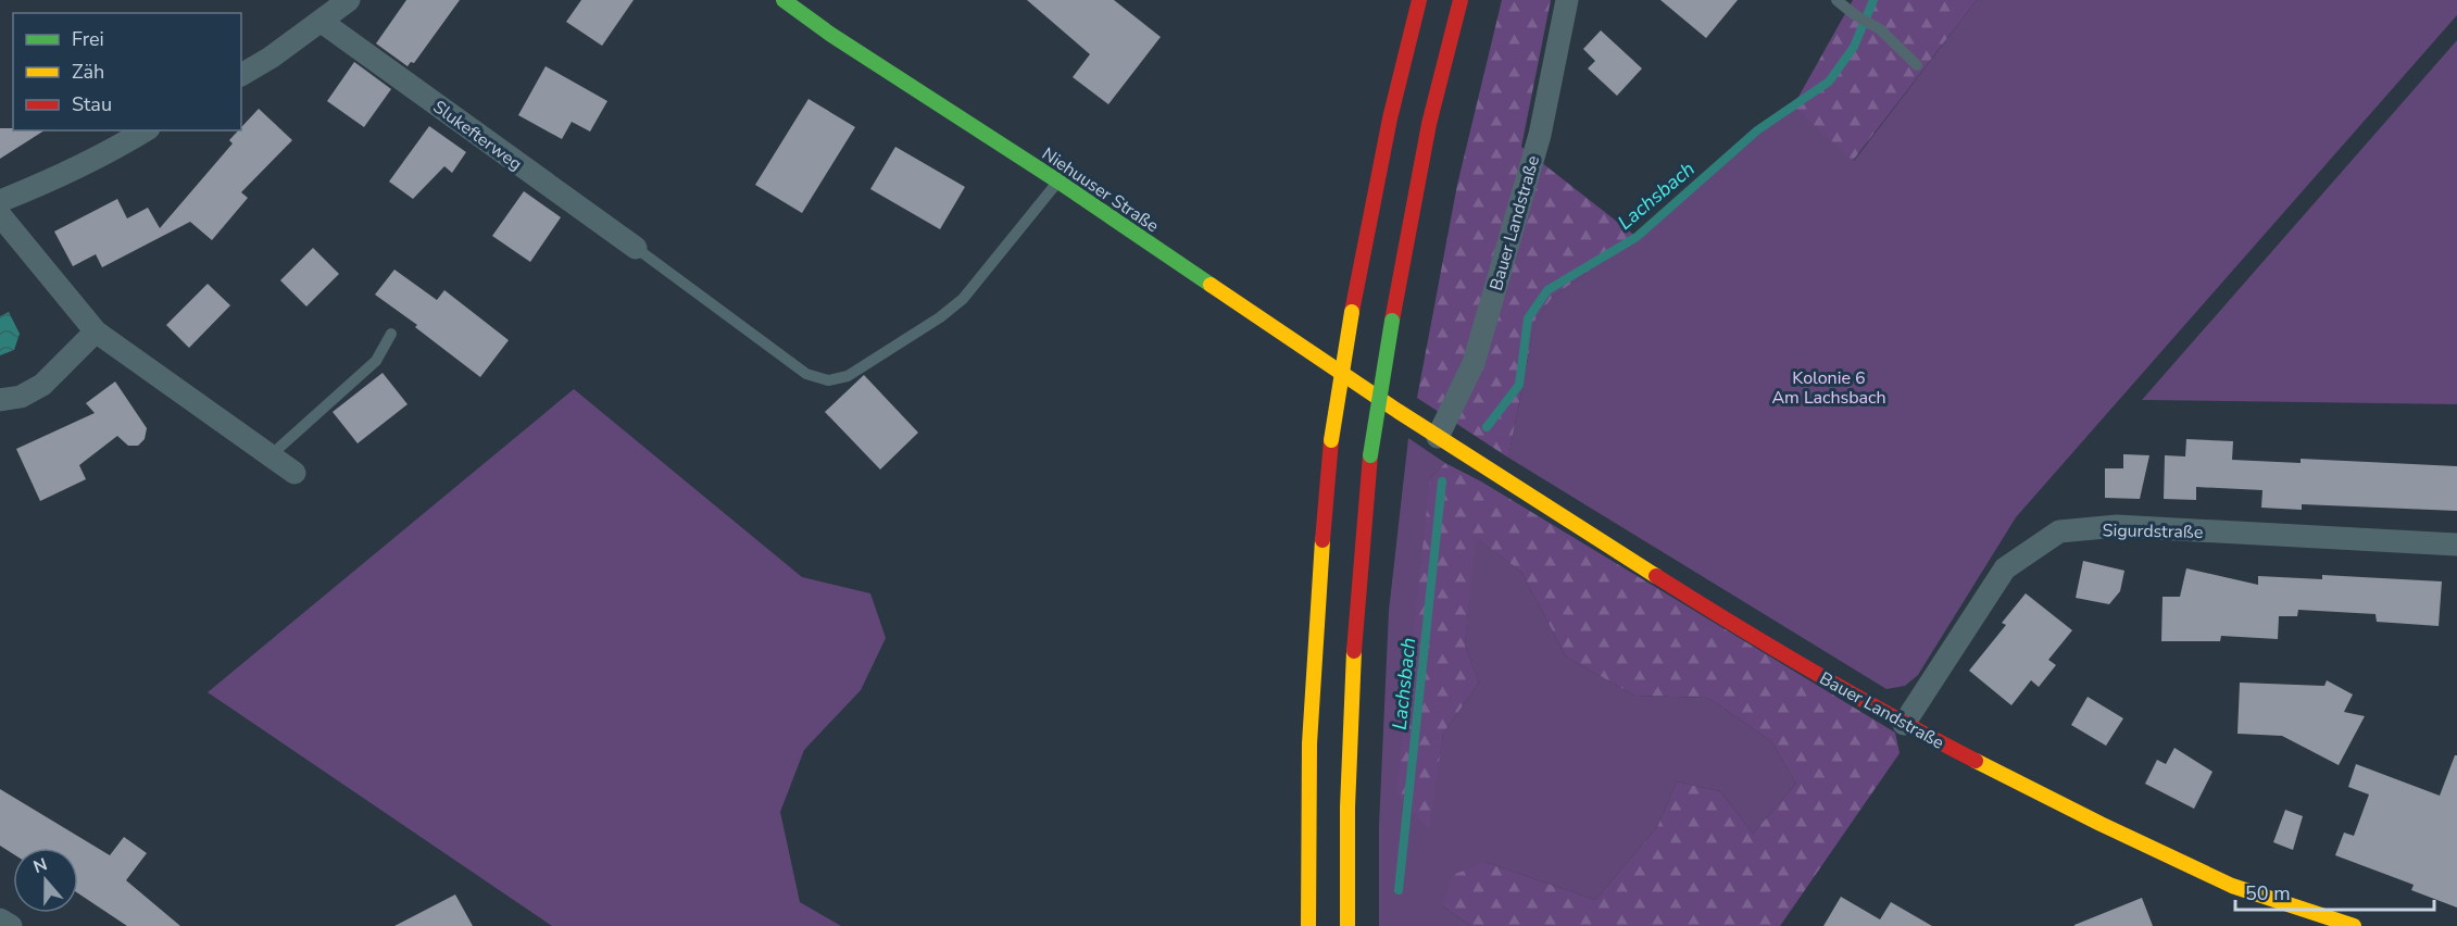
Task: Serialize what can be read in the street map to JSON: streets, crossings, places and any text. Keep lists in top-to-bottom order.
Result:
{
  "streets": {
    "main road": ["Niehuuser Straße", "Bauer Landstraße"],
    "street": ["Slukefterweg", "Sigurdstraße"]
  },
  "crossings": [
    ["Niehuuser Straße", "Bauer Landstraße"],
    ["Bauer Landstraße", "Sigurdstraße"]
  ],
  "water": ["Lachsbach"],
  "parks": ["Kolonie 6 Am Lachsbach"],
  "legend": ["Frei", "Zäh", "Stau"],
  "scale_bar": "50 m",
  "north": "top"
}
